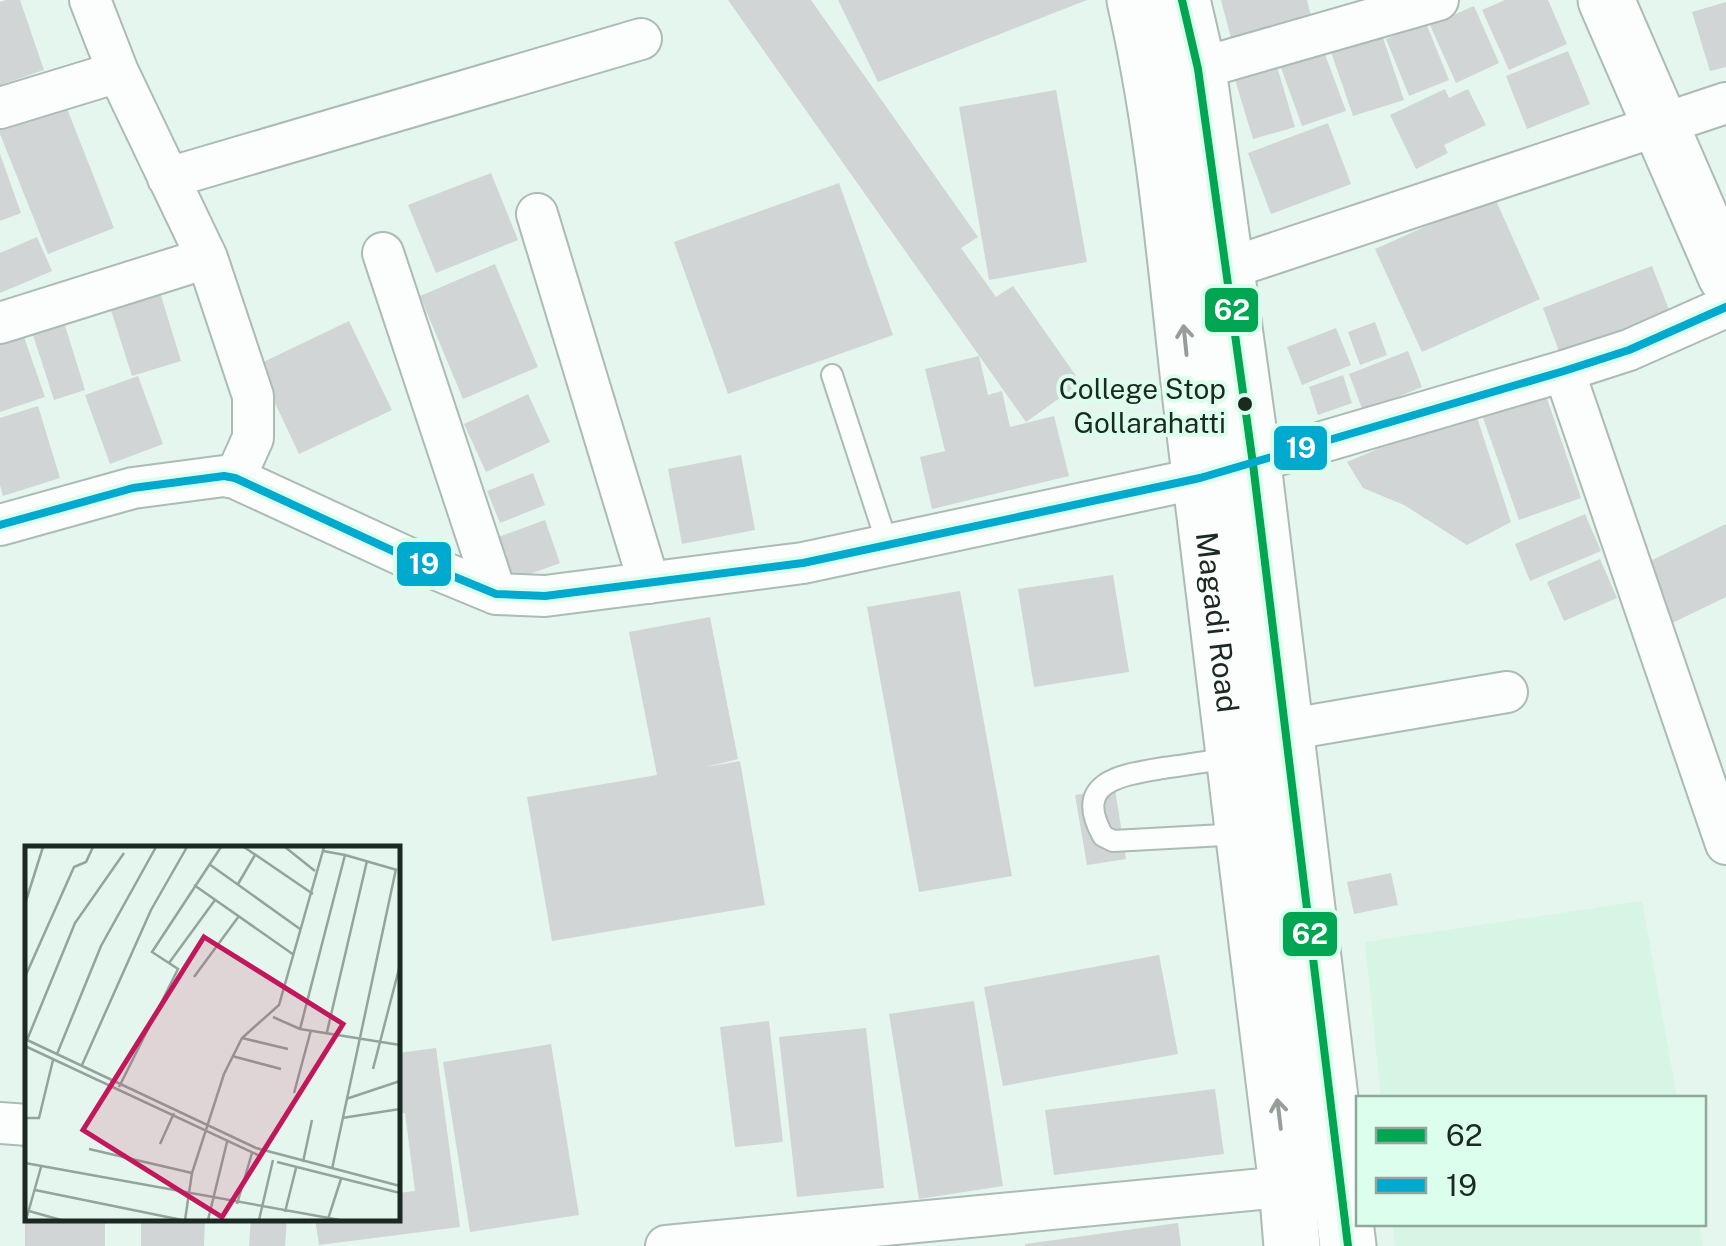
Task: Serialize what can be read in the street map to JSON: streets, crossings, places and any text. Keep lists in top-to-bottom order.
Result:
{
  "streets": {
    "main road": ["Magadi Road"]
  },
  "places": ["College Stop Gollarahatti"],
  "lines": ["transit line 62", "transit line 19"],
  "legend": ["62", "19"]
}
